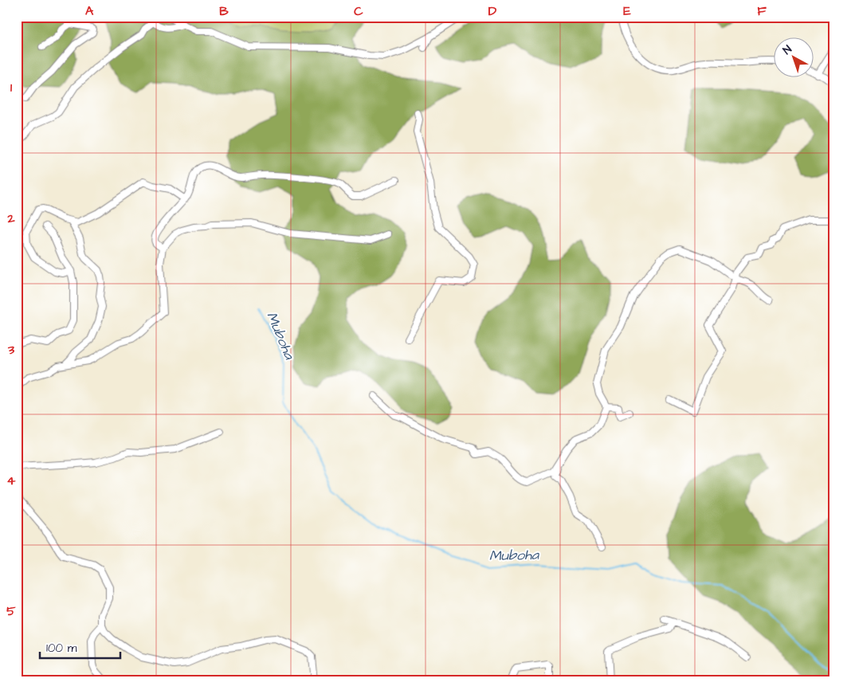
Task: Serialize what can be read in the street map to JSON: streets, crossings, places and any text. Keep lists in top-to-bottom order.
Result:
{
  "water": ["Muboha"],
  "scale_bar": "100 m",
  "north": "top left",
  "grid": {
    "columns": [
      "A",
      "B",
      "C",
      "D",
      "E",
      "F"
    ],
    "rows": [
      "1",
      "2",
      "3",
      "4",
      "5"
    ]
  }
}
